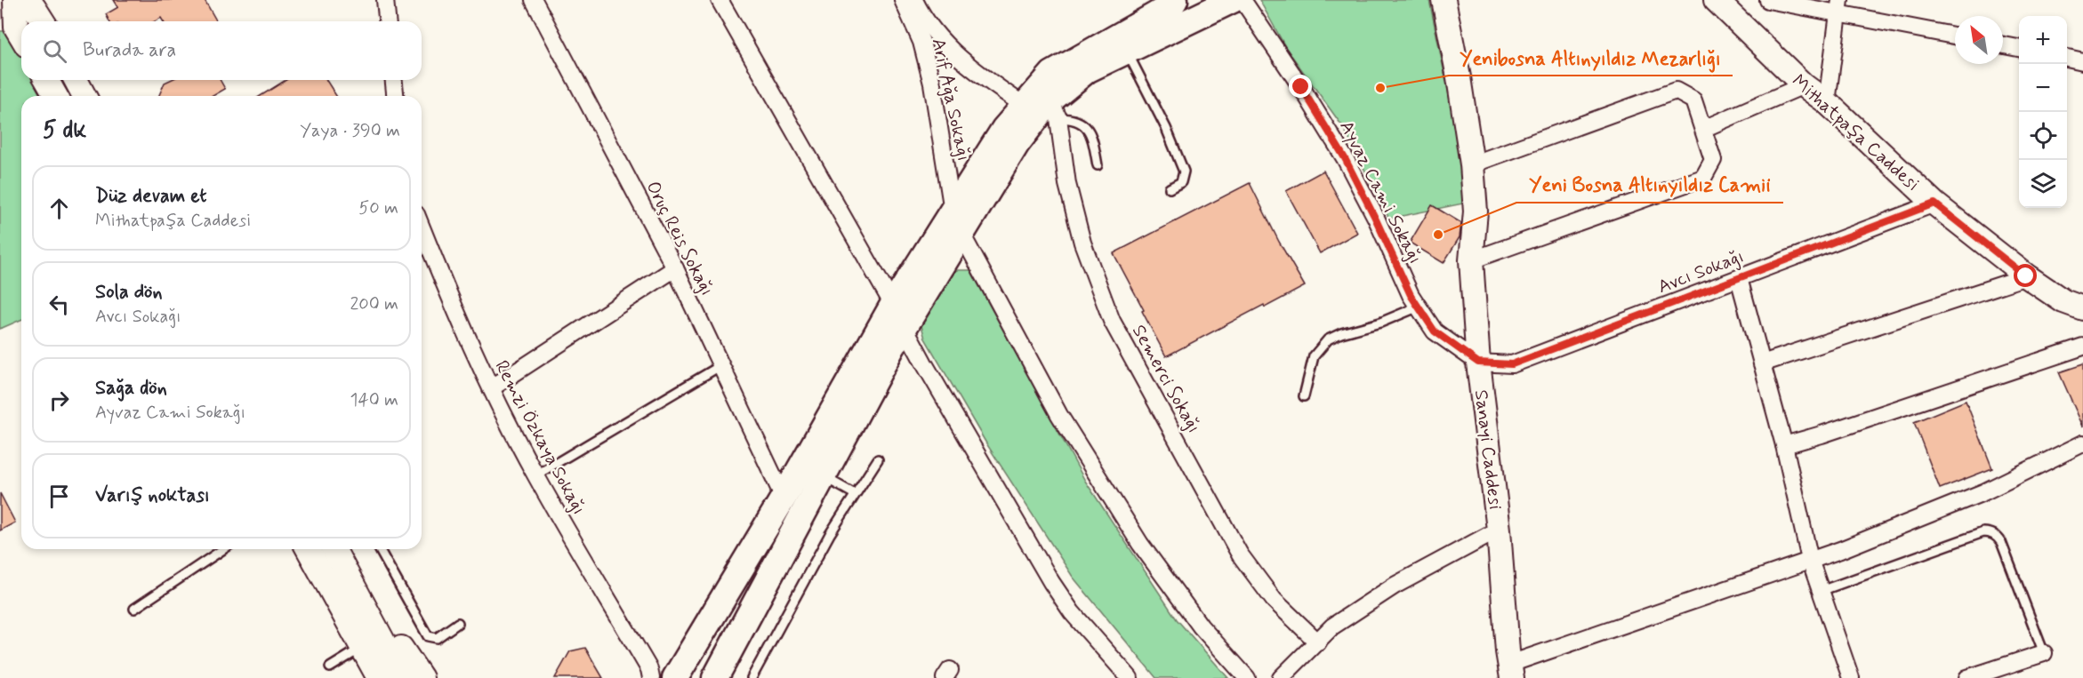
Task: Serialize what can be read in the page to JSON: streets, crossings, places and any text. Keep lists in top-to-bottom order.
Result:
{
  "streets": {
    "main road": ["Mithatpaşa Caddesi", "Sanayi Caddesi"],
    "street": [
      "Arif Ağa Sokağı",
      "Ayvaz Cami Sokağı",
      "Oruç Reis Sokağı",
      "Avcı Sokağı",
      "Semerci Sokağı",
      "Remzi Özkaya Sokağı"
    ]
  },
  "crossings": [
    ["Mithatpaşa Caddesi", "Avcı Sokağı"],
    ["Ayvaz Cami Sokağı", "Avcı Sokağı"],
    ["Ayvaz Cami Sokağı", "Sanayi Caddesi"],
    ["Avcı Sokağı", "Sanayi Caddesi"]
  ],
  "places": ["Yenibosna Altınyıldız Mezarlığı", "Yeni Bosna Altınyıldız Camii"],
  "north": "top left",
  "page": {
    "map_buttons": ["+", "−"],
    "search": "Burada ara",
    "heading": ["5 dk", "Yaya · 390 m"],
    "list": [
      ["Düz devam et", "Mithatpaşa Caddesi", "50 m"],
      ["Sola dön", "Avcı Sokağı", "200 m"],
      ["Sağa dön", "Ayvaz Cami Sokağı", "140 m"],
      "Varış noktası"
    ]
  }
}
